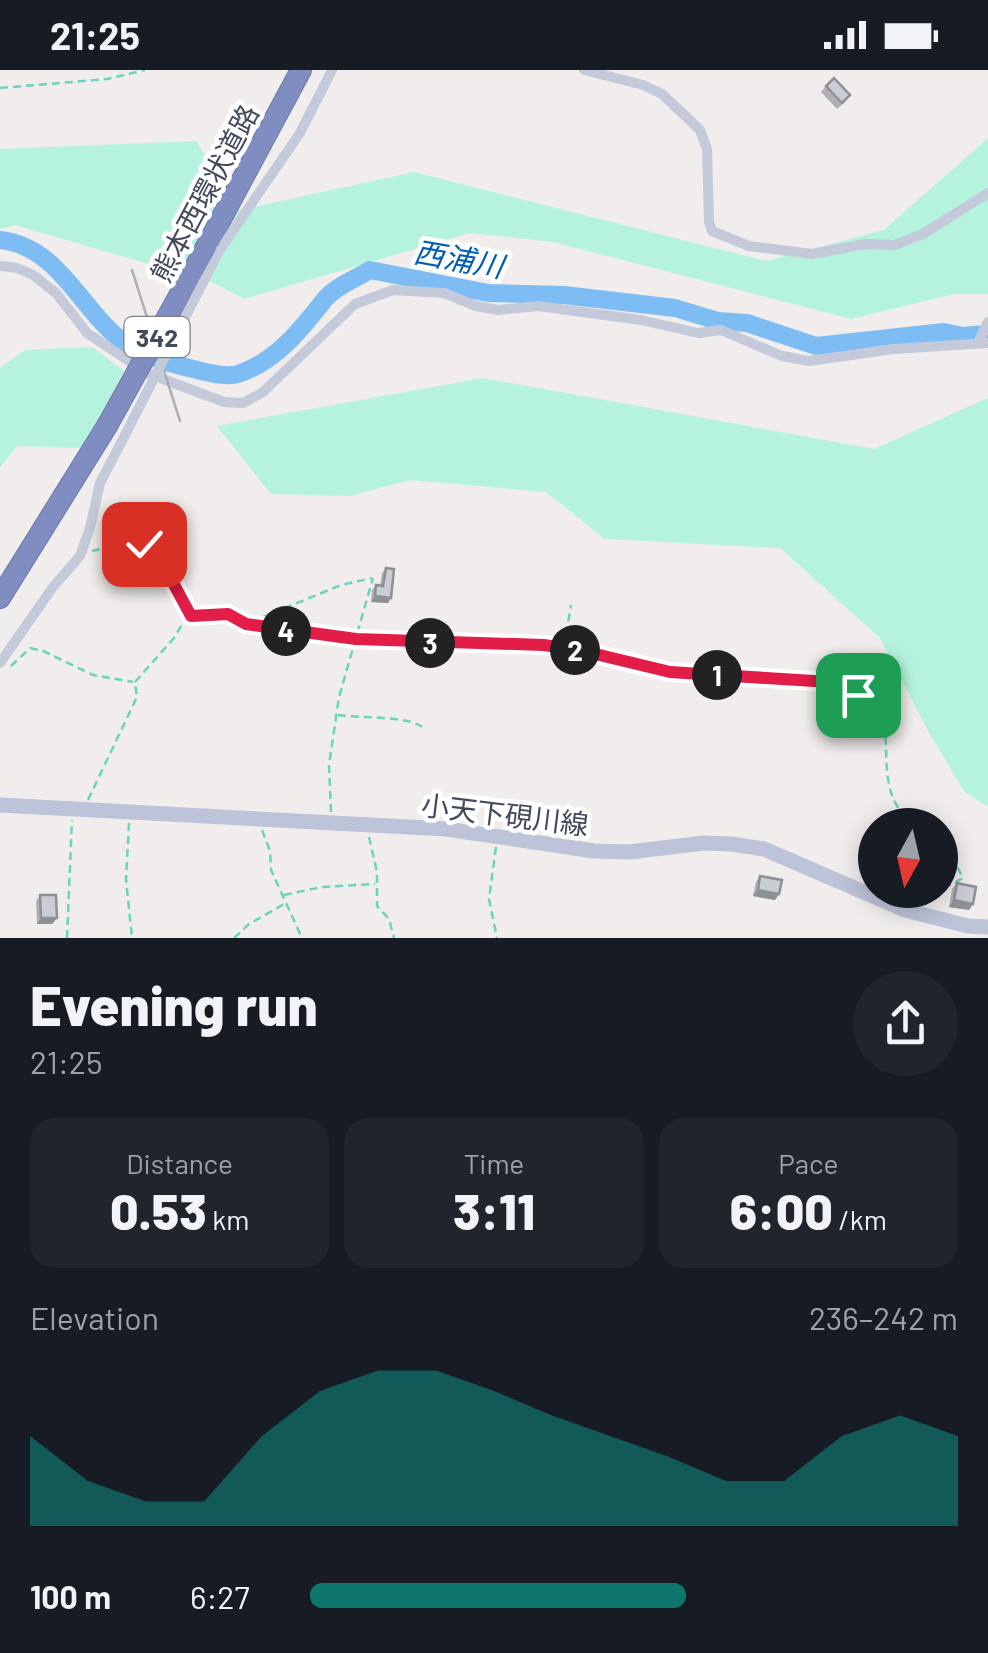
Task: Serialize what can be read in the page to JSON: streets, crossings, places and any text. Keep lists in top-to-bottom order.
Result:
{
  "streets": {
    "highway": ["熊本西環状道路", "342"],
    "main road": ["小天下硯川線"]
  },
  "water": ["西浦川"],
  "north": "bottom",
  "page": {
    "status": "21:25",
    "pins": [
      "4",
      "3",
      "2",
      "1"
    ],
    "heading": ["Evening run", "21:25"],
    "stats": [
      ["Distance", "0.53 km"],
      ["Time", "3:11"],
      ["Pace", "6:00 /km"]
    ],
    "chart": ["Elevation", "236–242 m"],
    "list": [
      {
        "name": "100 m",
        "note": "6:27"
      }
    ]
  }
}
